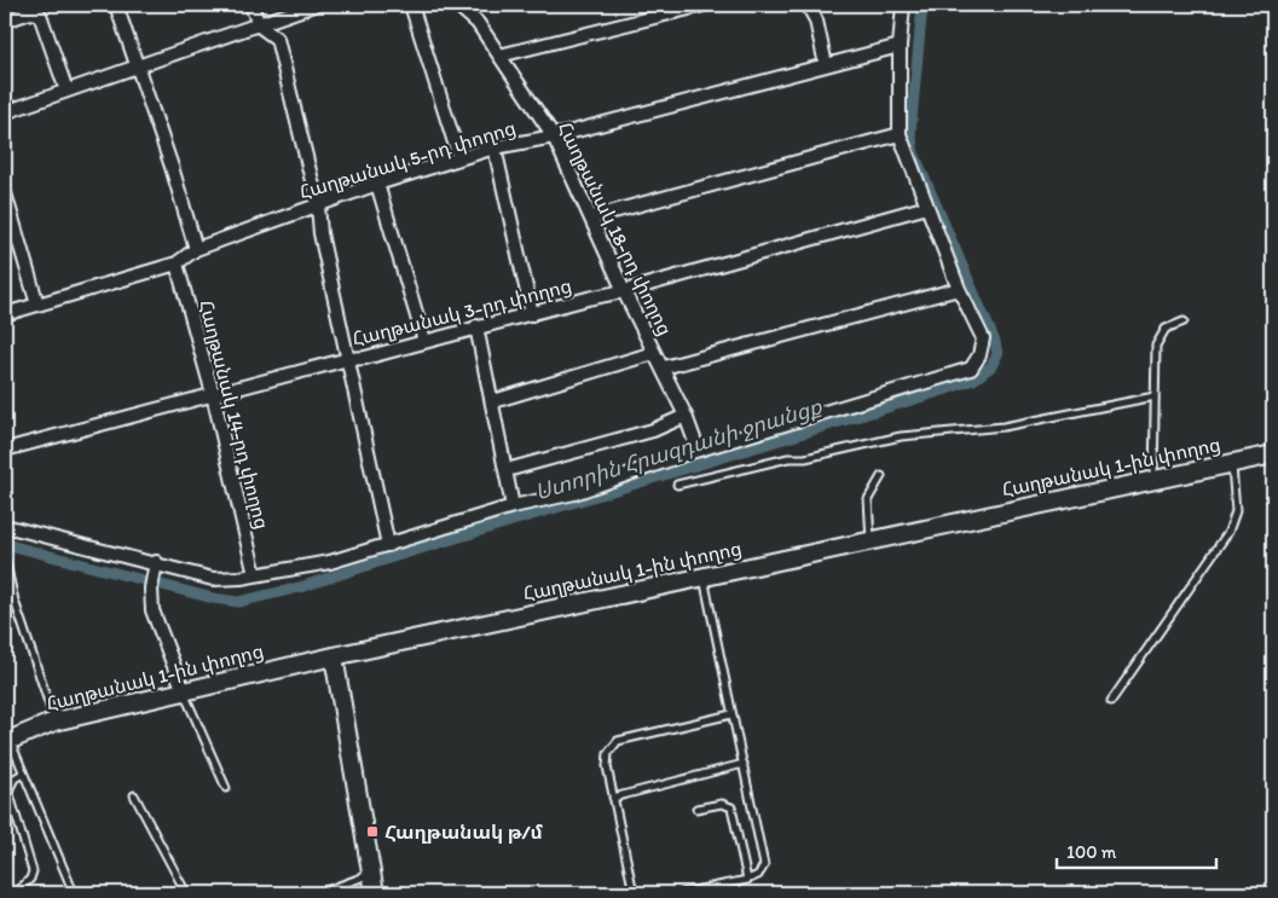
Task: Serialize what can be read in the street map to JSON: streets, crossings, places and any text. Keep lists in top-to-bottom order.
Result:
{
  "streets": {
    "main road": ["Հաղթանակ 1-ին փողոց"],
    "street": [
      "Հաղթանակ 5-րդ փողոց",
      "Հաղթանակ 18-րդ փողոց",
      "Հաղթանակ 3-րդ փողոց",
      "Հաղթանակ 14-րդ փողոց"
    ]
  },
  "crossings": [
    ["Հաղթանակ 5-րդ փողոց", "Հաղթանակ 18-րդ փողոց"],
    ["Հաղթանակ 5-րդ փողոց", "Հաղթանակ 14-րդ փողոց"],
    ["Հաղթանակ 18-րդ փողոց", "Հաղթանակ 3-րդ փողոց"],
    ["Հաղթանակ 3-րդ փողոց", "Հաղթանակ 14-րդ փողոց"]
  ],
  "water": ["Ստորին Հրազդանի ջրանցք"],
  "places": {
    "transit": ["Հաղթանակ թ/մ"]
  },
  "scale_bar": "100 m"
}
